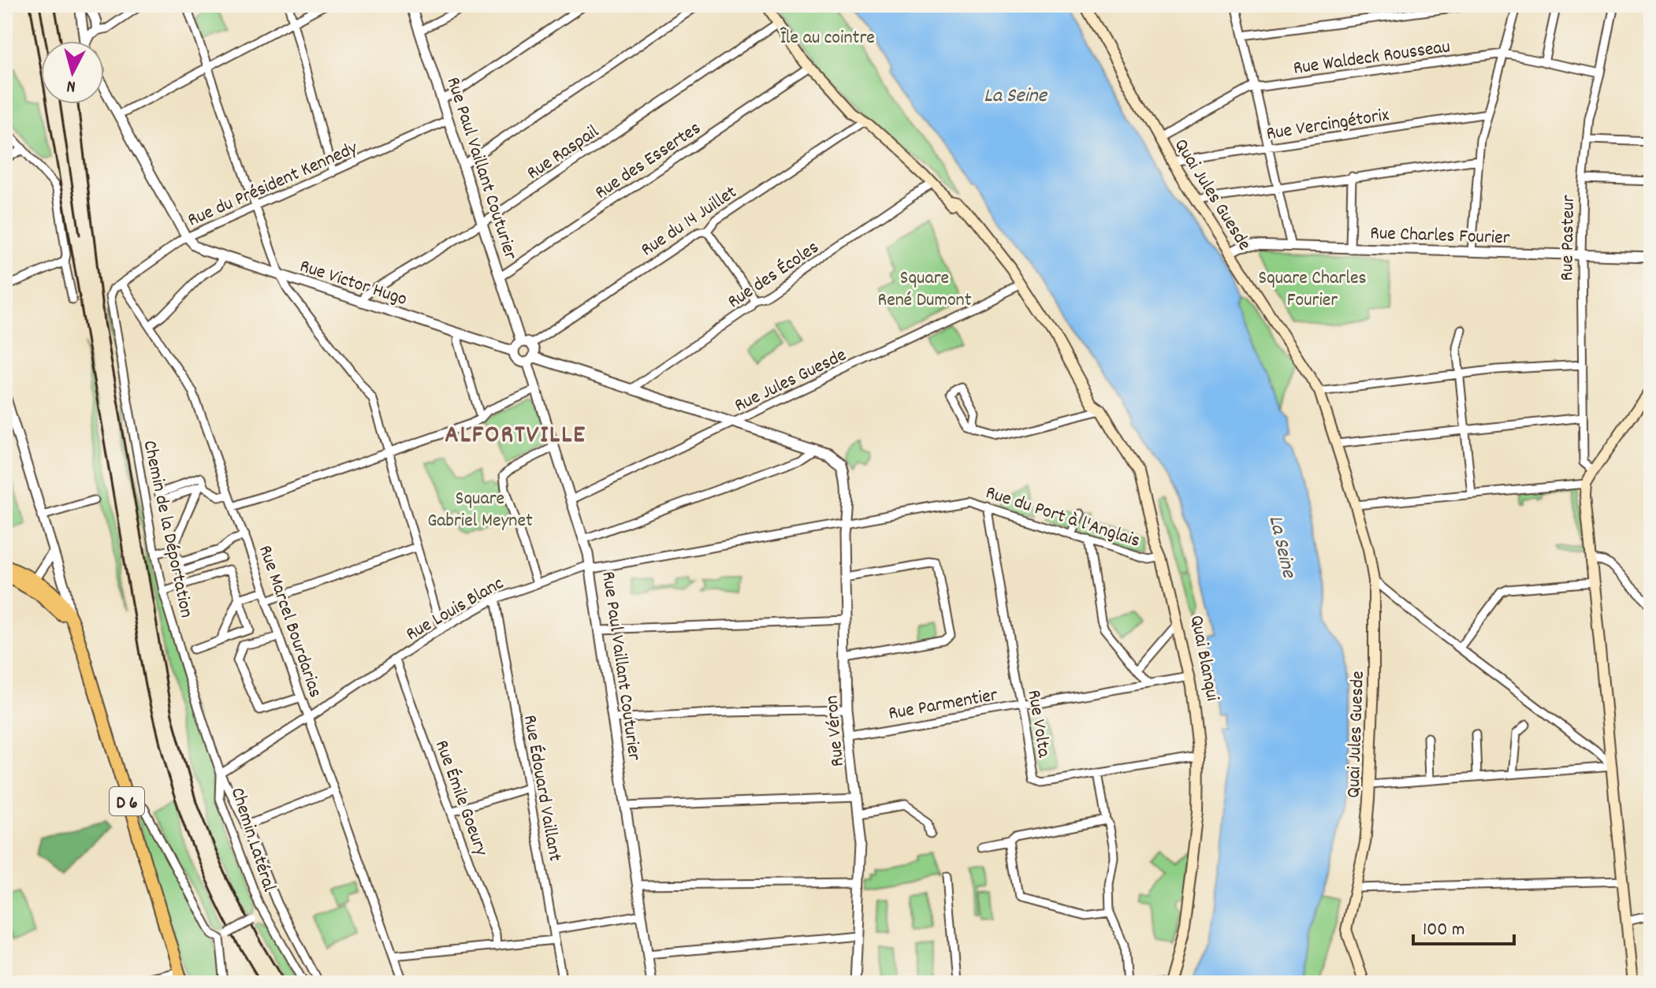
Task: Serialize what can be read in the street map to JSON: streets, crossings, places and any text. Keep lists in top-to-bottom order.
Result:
{
  "streets": {
    "main road": ["Quai Jules Guesde", "Quai Blanqui", "D 6"],
    "street": [
      "Rue Waldeck Rousseau",
      "Rue Vercingétorix",
      "Rue Raspail",
      "Rue des Essertes",
      "Rue Paul Vaillant Couturier",
      "Rue du Président Kennedy",
      "Rue du 14 Juillet",
      "Rue Charles Fourier",
      "Rue Pasteur",
      "Rue des Écoles",
      "Rue Victor Hugo",
      "Rue Jules Guesde",
      "Rue du Port à l'Anglais",
      "Chemin de la Déportation",
      "Rue Louis Blanc",
      "Rue Marcel Bourdarias",
      "Rue Parmentier",
      "Rue Volta",
      "Rue Véron",
      "Rue Édouard Vaillant",
      "Rue Émile Goeury",
      "Chemin Latéral"
    ]
  },
  "crossings": [
    ["Rue Waldeck Rousseau", "Quai Jules Guesde"],
    ["Rue Waldeck Rousseau", "Rue Pasteur"],
    ["Rue Vercingétorix", "Quai Jules Guesde"],
    ["Rue Raspail", "Rue Paul Vaillant Couturier"],
    ["Rue Raspail", "Rue Victor Hugo"],
    ["Rue Raspail", "Quai Blanqui"],
    ["Rue des Essertes", "Rue Paul Vaillant Couturier"],
    ["Rue des Essertes", "Quai Blanqui"],
    ["Rue Paul Vaillant Couturier", "Rue du Président Kennedy"],
    ["Rue Paul Vaillant Couturier", "Rue du 14 Juillet"],
    ["Rue Paul Vaillant Couturier", "Rue Victor Hugo"],
    ["Rue Paul Vaillant Couturier", "Rue Jules Guesde"],
    ["Rue Paul Vaillant Couturier", "Rue Louis Blanc"],
    ["Rue du Président Kennedy", "Rue Victor Hugo"],
    ["Rue du Président Kennedy", "Chemin de la Déportation"],
    ["Rue du Président Kennedy", "Rue Marcel Bourdarias"],
    ["Quai Jules Guesde", "Rue Charles Fourier"],
    ["Rue du 14 Juillet", "Rue Victor Hugo"],
    ["Rue du 14 Juillet", "Quai Blanqui"],
    ["Rue Charles Fourier", "Rue Pasteur"],
    ["Rue des Écoles", "Quai Blanqui"],
    ["Rue Jules Guesde", "Quai Blanqui"],
    ["Rue du Port à l'Anglais", "Rue Louis Blanc"],
    ["Rue du Port à l'Anglais", "Quai Blanqui"],
    ["Rue du Port à l'Anglais", "Rue Volta"],
    ["Rue du Port à l'Anglais", "Rue Véron"],
    ["Chemin de la Déportation", "Rue Louis Blanc"],
    ["Chemin de la Déportation", "Rue Marcel Bourdarias"],
    ["Chemin de la Déportation", "Chemin Latéral"],
    ["Rue Louis Blanc", "Rue Marcel Bourdarias"],
    ["Rue Louis Blanc", "Rue Véron"],
    ["Rue Louis Blanc", "Rue Édouard Vaillant"],
    ["Rue Louis Blanc", "Rue Émile Goeury"],
    ["Rue Louis Blanc", "Chemin Latéral"],
    ["Quai Blanqui", "Rue Parmentier"],
    ["Quai Blanqui", "Rue Volta"],
    ["Rue Parmentier", "Rue Volta"],
    ["Rue Parmentier", "Rue Véron"]
  ],
  "districts": ["ALFORTVILLE"],
  "water": ["La Seine"],
  "parks": [
    "Île au cointre",
    "Square René Dumont",
    "Square Charles Fourier",
    "Square Gabriel Meynet"
  ],
  "scale_bar": "100 m",
  "north": "bottom"
}
